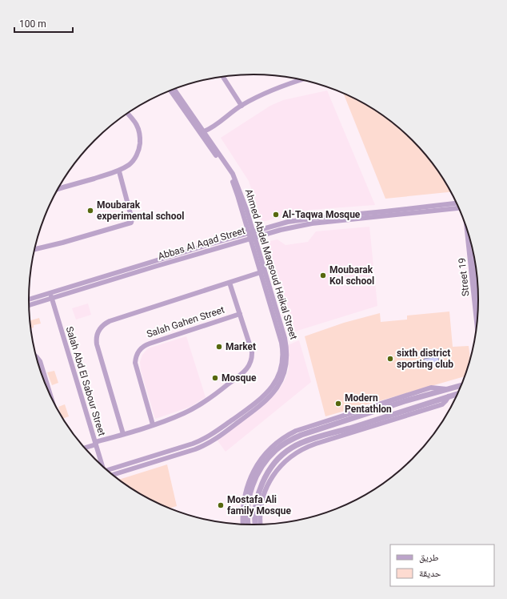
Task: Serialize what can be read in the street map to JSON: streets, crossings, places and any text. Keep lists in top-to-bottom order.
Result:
{
  "streets": {
    "street": [
      "Abbas Al Aqad Street",
      "Ahmed Abdel Maqsoud Heikal Street",
      "Street 19",
      "Salah Gahen Street",
      "Salah Abd El Sabour Street"
    ]
  },
  "crossings": [
    ["Abbas Al Aqad Street", "Ahmed Abdel Maqsoud Heikal Street"],
    ["Abbas Al Aqad Street", "Salah Abd El Sabour Street"]
  ],
  "places": [
    "Moubarak experimental school",
    "Al-Taqwa Mosque",
    "Moubarak Kol school",
    "Market",
    "sixth district sporting club",
    "Mosque",
    "Modern Pentathlon",
    "Mostafa Ali family Mosque"
  ],
  "legend": ["طريق", "حديقة"],
  "scale_bar": "100 m"
}
